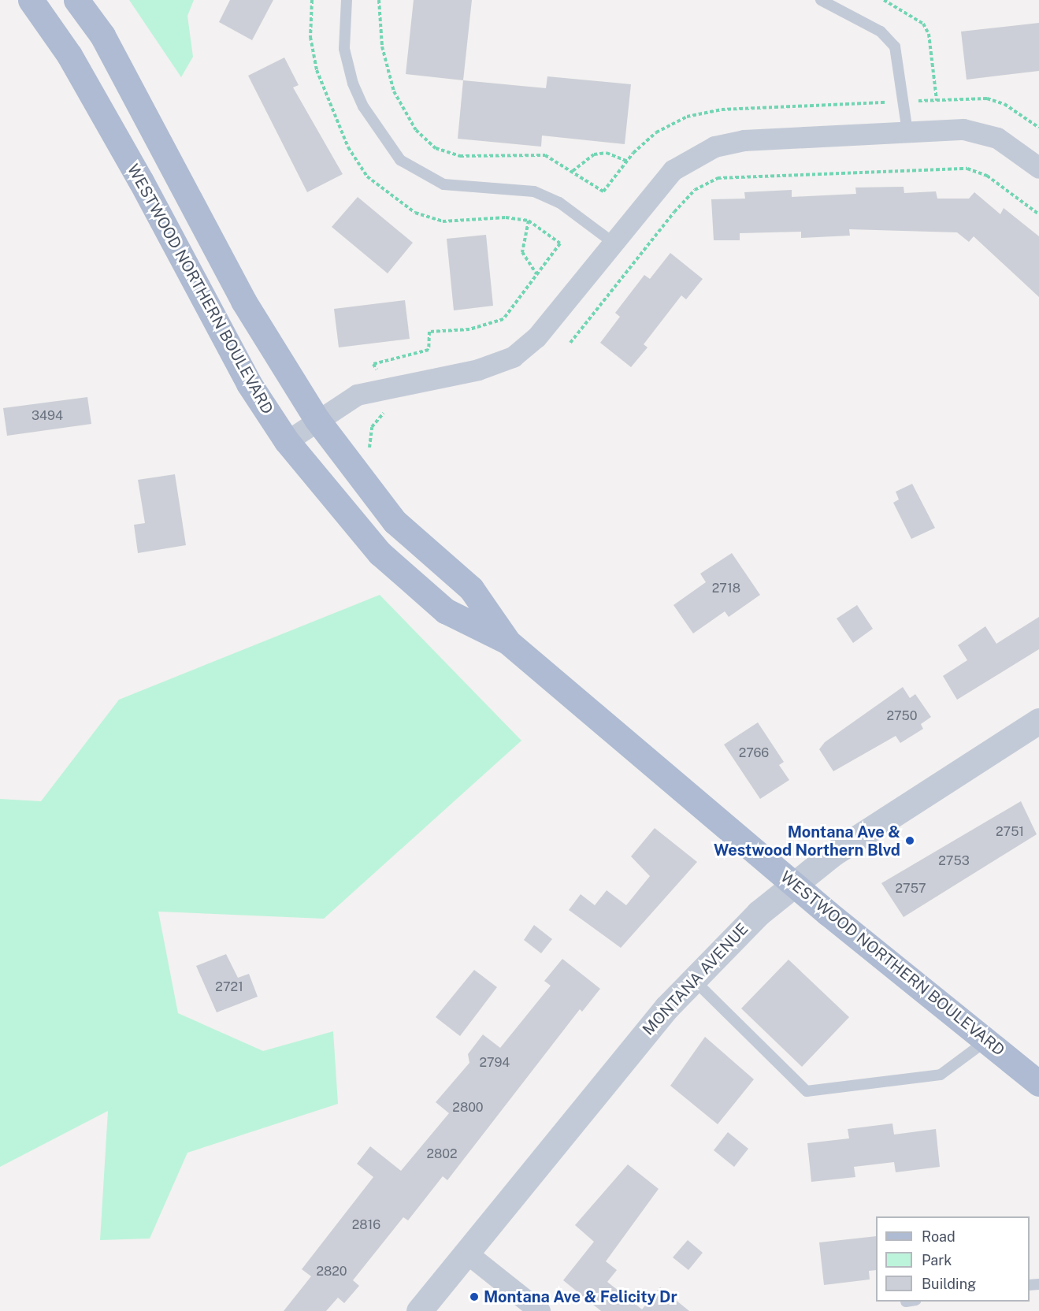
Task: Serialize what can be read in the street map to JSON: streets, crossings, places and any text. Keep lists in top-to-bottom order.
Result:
{
  "streets": {
    "main road": ["WESTWOOD NORTHERN BOULEVARD"],
    "street": ["MONTANA AVENUE"]
  },
  "crossings": [
    ["WESTWOOD NORTHERN BOULEVARD", "MONTANA AVENUE"]
  ],
  "places": ["Montana Ave & Westwood Northern Blvd", "Montana Ave & Felicity Dr"],
  "house_numbers": [
    "3494",
    "2718",
    "2750",
    "2766",
    "2751",
    "2753",
    "2757",
    "2721",
    "2794",
    "2800",
    "2802",
    "2816",
    "2820"
  ],
  "legend": ["Road", "Park", "Building"]
}
